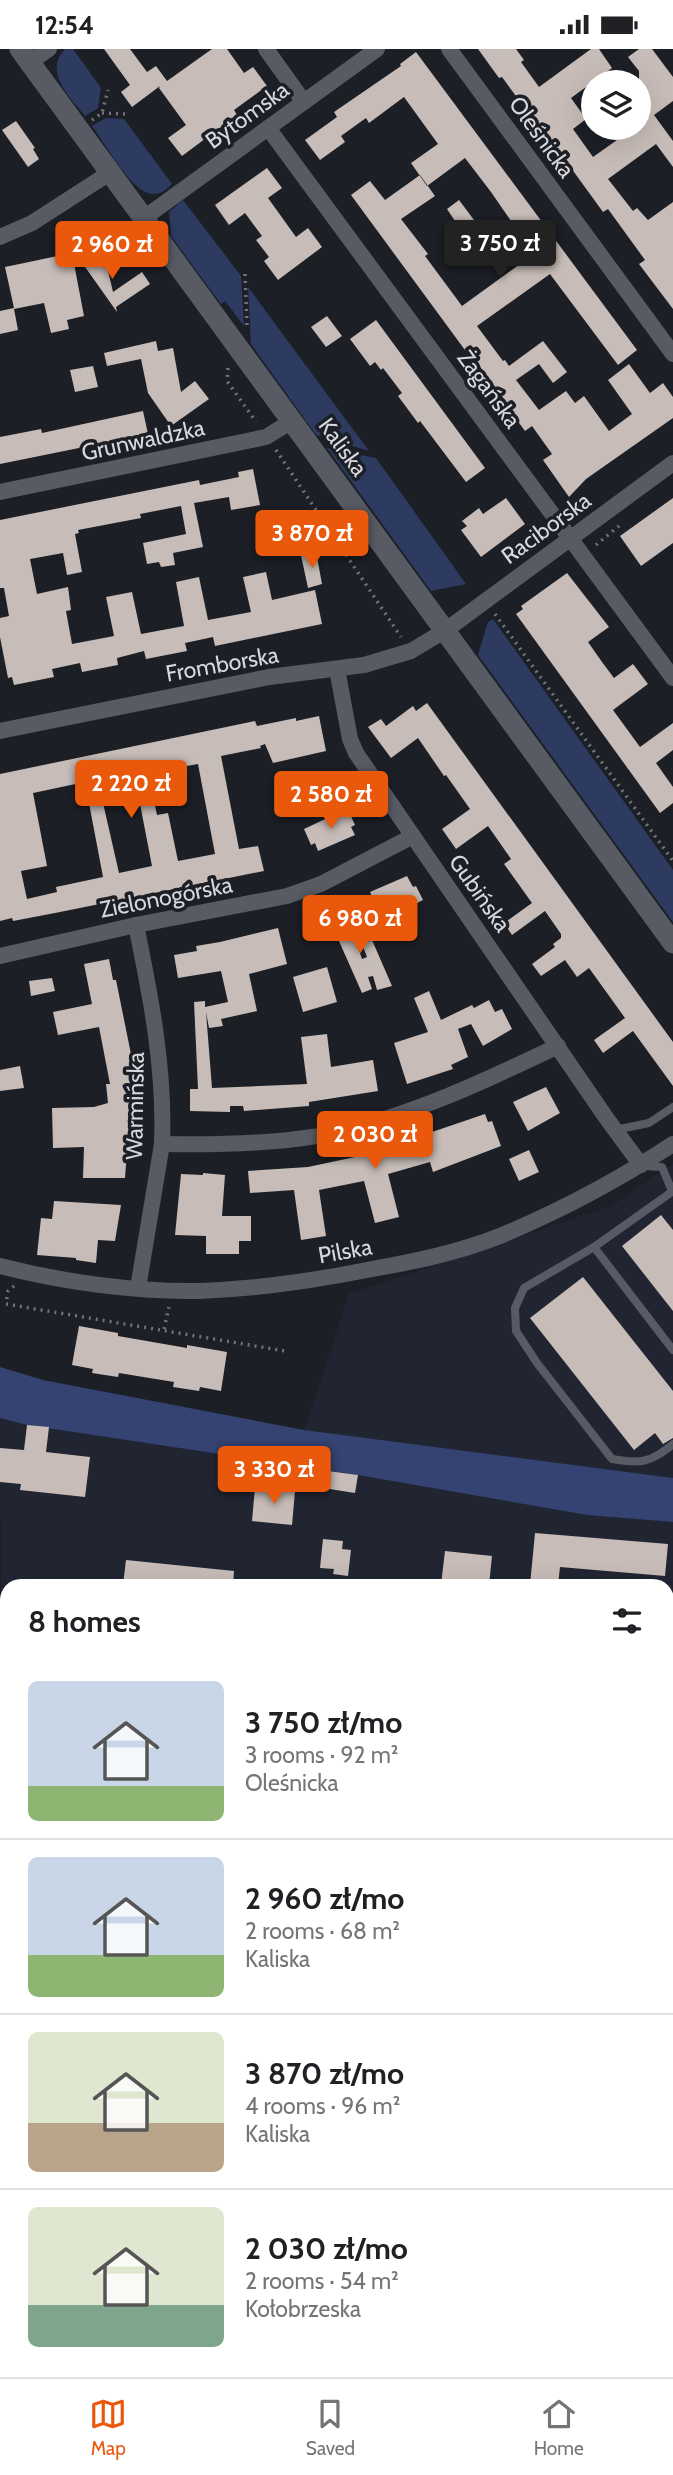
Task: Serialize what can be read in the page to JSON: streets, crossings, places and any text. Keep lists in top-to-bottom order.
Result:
{
  "streets": {
    "street": [
      "Bytomska",
      "Oleśnicka",
      "Żagańska",
      "Grunwaldzka",
      "Kaliska",
      "Raciborska",
      "Fromborska",
      "Gubińska",
      "Zielonogórska",
      "Warmińska",
      "Pilska"
    ]
  },
  "crossings": [
    ["Bytomska", "Żagańska"],
    ["Bytomska", "Kaliska"],
    ["Żagańska", "Raciborska"],
    ["Grunwaldzka", "Kaliska"],
    ["Kaliska", "Raciborska"],
    ["Kaliska", "Fromborska"],
    ["Raciborska", "Fromborska"],
    ["Fromborska", "Gubińska"],
    ["Gubińska", "Zielonogórska"],
    ["Gubińska", "Pilska"],
    ["Zielonogórska", "Warmińska"],
    ["Warmińska", "Pilska"]
  ],
  "page": {
    "status": "12:54",
    "price": [
      "3 750 zł",
      "2 960 zł",
      "3 870 zł",
      "2 220 zł",
      "2 580 zł",
      "6 980 zł",
      "2 030 zł",
      "3 330 zł"
    ],
    "heading": "8 homes",
    "list": [
      {
        "name": "3 750 zł/mo",
        "note": "3 rooms · 92 m² · Oleśnicka"
      },
      {
        "name": "2 960 zł/mo",
        "note": "2 rooms · 68 m² · Kaliska"
      },
      {
        "name": "3 870 zł/mo",
        "note": "4 rooms · 96 m² · Kaliska"
      },
      {
        "name": "2 030 zł/mo",
        "note": "2 rooms · 54 m² · Kołobrzeska"
      }
    ],
    "tabs": ["Map", "Saved", "Home"]
  }
}
